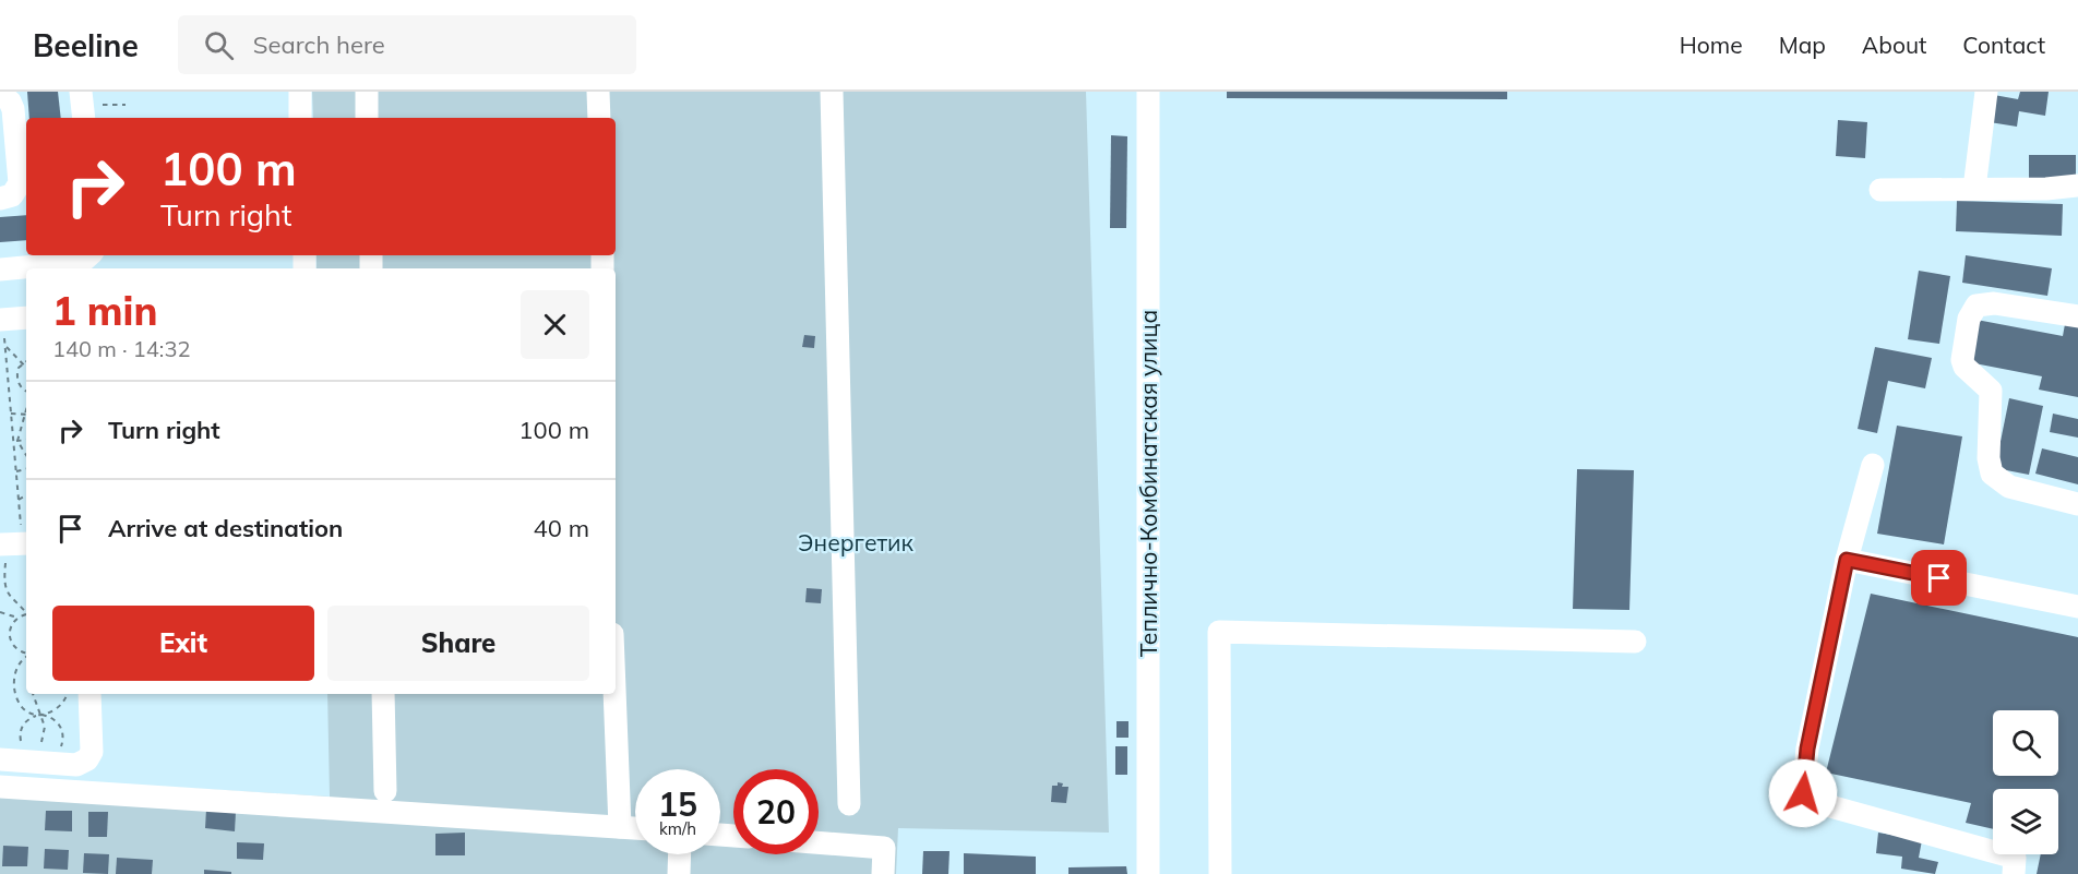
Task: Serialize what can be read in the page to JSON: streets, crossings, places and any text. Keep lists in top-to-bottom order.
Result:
{
  "streets": {
    "street": ["Теплично-Комбинатская улица"]
  },
  "parks": ["Энергетик"],
  "page": {
    "header": "Beeline",
    "search": "Search here",
    "nav": [
      "Home",
      "Map",
      "About",
      "Contact"
    ],
    "turn": ["100 m", "Turn right"],
    "heading": ["1 min", "140 m · 14:32"],
    "list": [
      {
        "name": "Turn right",
        "value": "100 m"
      },
      {
        "name": "Arrive at destination",
        "value": "40 m"
      }
    ],
    "buttons": ["Exit", "Share"],
    "speed": "15 km/h",
    "limit": "20"
  }
}
